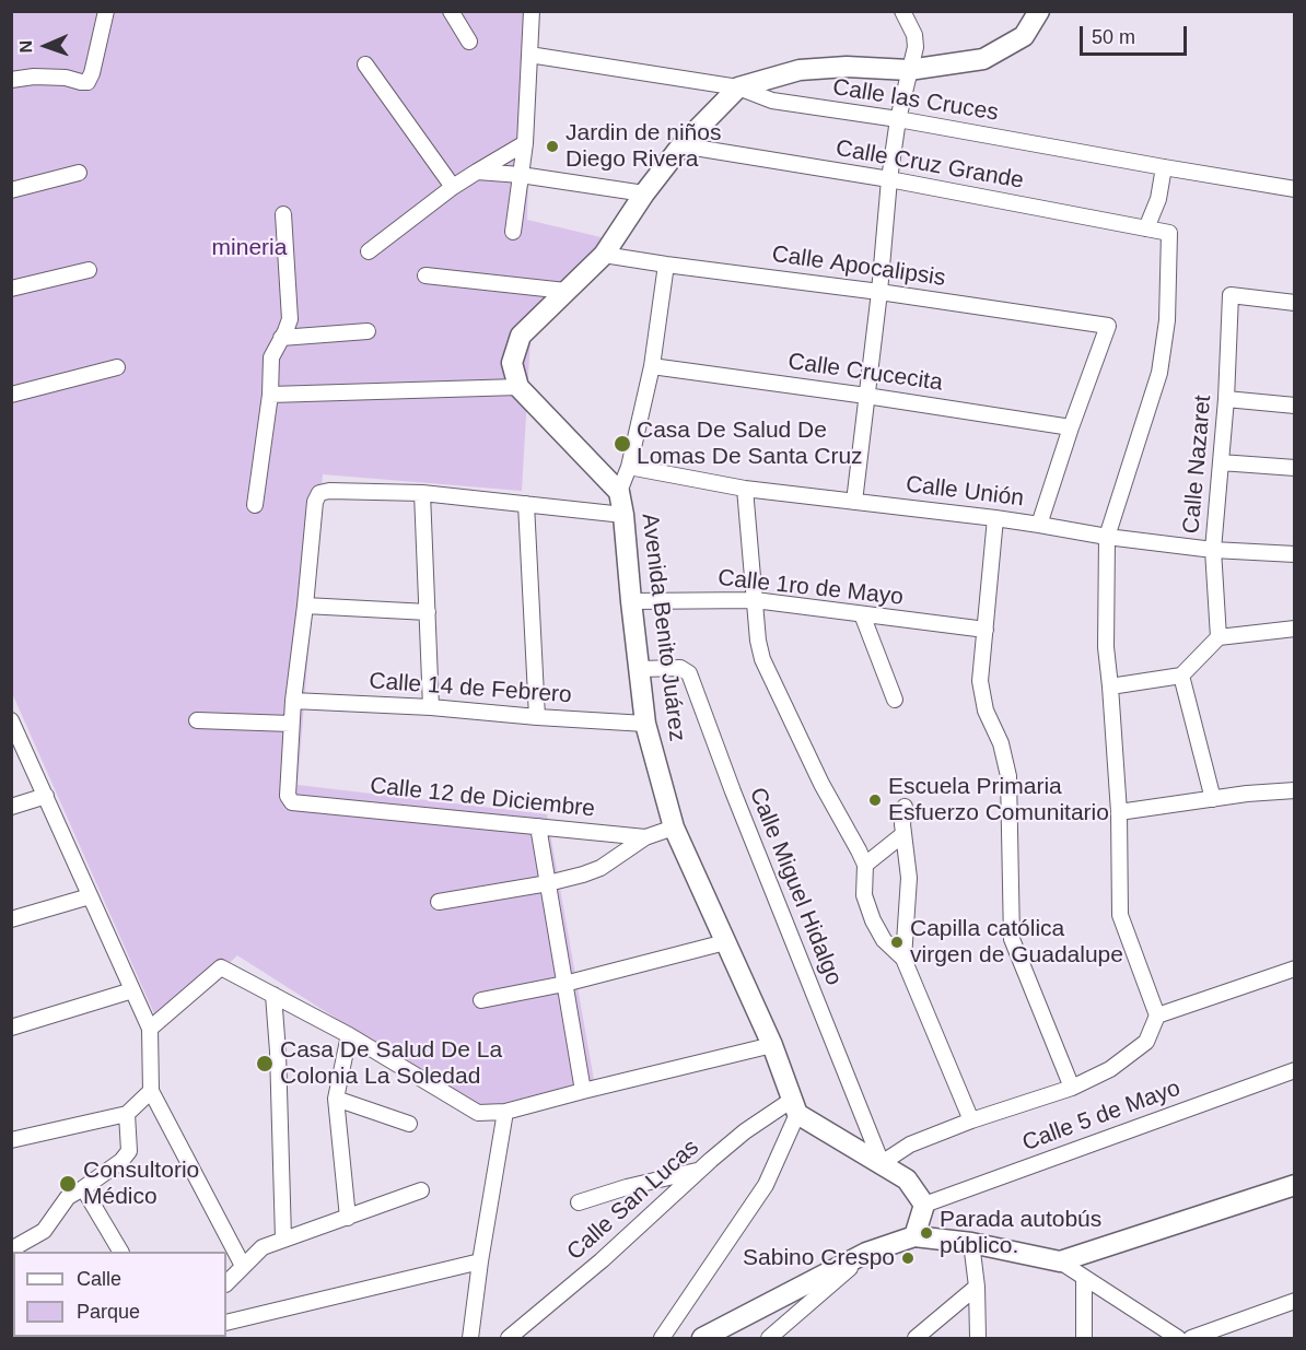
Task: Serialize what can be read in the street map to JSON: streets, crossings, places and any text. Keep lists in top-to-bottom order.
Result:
{
  "streets": {
    "street": [
      "Calle las Cruces",
      "Calle Cruz Grande",
      "Calle Apocalipsis",
      "Calle Crucecita",
      "Calle Nazaret",
      "Calle Unión",
      "Calle 1ro de Mayo",
      "Avenida Benito Juárez",
      "Calle 14 de Febrero",
      "Calle 12 de Diciembre",
      "Calle Miguel Hidalgo",
      "Calle 5 de Mayo",
      "Calle San Lucas"
    ]
  },
  "crossings": [
    ["Calle Cruz Grande", "Calle Unión"],
    ["Calle Apocalipsis", "Calle Crucecita"],
    ["Calle Nazaret", "Calle Unión"],
    ["Calle 1ro de Mayo", "Avenida Benito Juárez"],
    ["Avenida Benito Juárez", "Calle 14 de Febrero"],
    ["Avenida Benito Juárez", "Calle 12 de Diciembre"],
    ["Avenida Benito Juárez", "Calle Miguel Hidalgo"],
    ["Avenida Benito Juárez", "Calle San Lucas"]
  ],
  "parks": ["mineria"],
  "places": [
    "Jardin de niños Diego Rivera",
    "Casa De Salud De Lomas De Santa Cruz",
    "Escuela Primaria Esfuerzo Comunitario",
    "Capilla católica virgen de Guadalupe",
    "Casa De Salud De La Colonia La Soledad",
    "Consultorio Médico",
    "Parada autobús público.",
    "Sabino Crespo"
  ],
  "legend": ["Calle", "Parque"],
  "scale_bar": "50 m",
  "north": "left"
}
